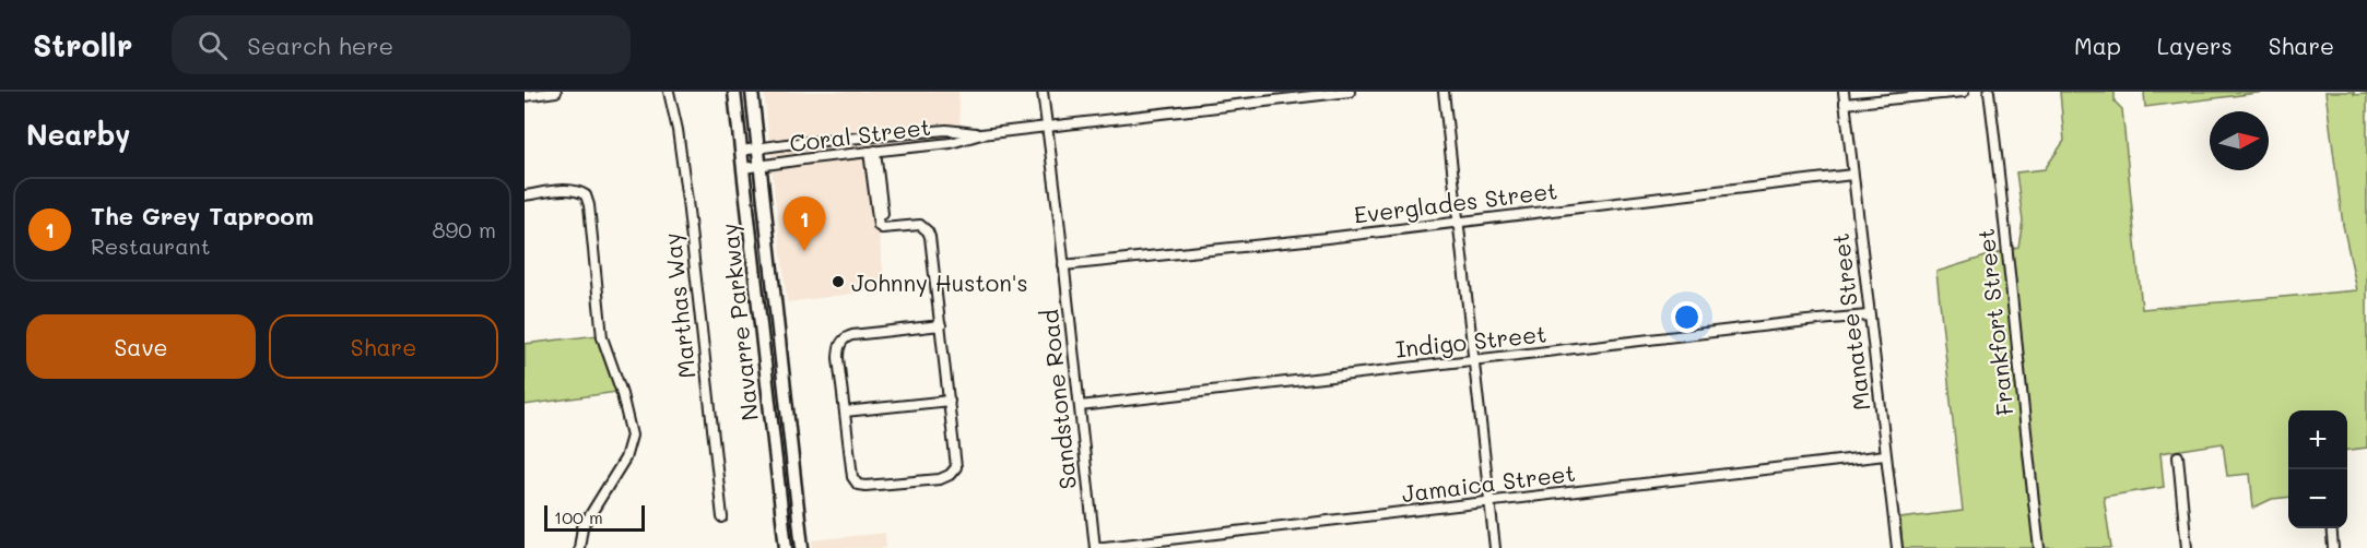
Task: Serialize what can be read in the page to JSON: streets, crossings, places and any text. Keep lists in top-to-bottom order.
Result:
{
  "streets": {
    "highway": ["Navarre Parkway"],
    "street": [
      "Coral Street",
      "Everglades Street",
      "Marthas Way",
      "Manatee Street",
      "Frankfort Street",
      "Indigo Street",
      "Sandstone Road",
      "Jamaica Street"
    ]
  },
  "crossings": [
    ["Coral Street", "Navarre Parkway"],
    ["Coral Street", "Sandstone Road"],
    ["Everglades Street", "Manatee Street"],
    ["Everglades Street", "Sandstone Road"],
    ["Manatee Street", "Indigo Street"],
    ["Manatee Street", "Jamaica Street"],
    ["Indigo Street", "Sandstone Road"],
    ["Sandstone Road", "Jamaica Street"]
  ],
  "places": ["Johnny Huston's"],
  "scale_bar": "100 m",
  "north": "right",
  "page": {
    "header": "Strollr",
    "search": "Search here",
    "nav": ["Map", "Layers", "Share"],
    "heading": "Nearby",
    "list": [
      {
        "mark": "1",
        "name": "The Grey Taproom",
        "note": "Restaurant",
        "value": "890 m"
      }
    ],
    "pins": "1",
    "buttons": ["Save", "Share"],
    "map_buttons": ["+", "−"],
    "scale": "100 m"
  }
}
